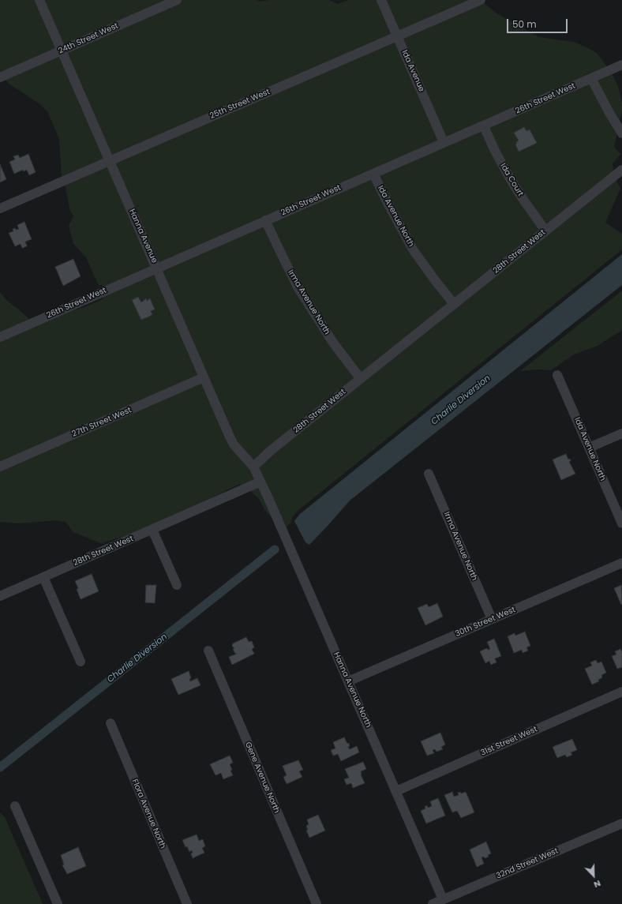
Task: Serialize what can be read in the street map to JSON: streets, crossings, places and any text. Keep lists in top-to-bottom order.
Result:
{
  "streets": {
    "street": [
      "24th Street West",
      "Ida Avenue",
      "26th Street West",
      "25th Street West",
      "Ida Court",
      "Ida Avenue North",
      "Hanna Avenue",
      "28th Street West",
      "Irma Avenue North",
      "27th Street West",
      "30th Street West",
      "Hanna Avenue North",
      "31st Street West",
      "Gene Avenue North",
      "Flora Avenue North",
      "32nd Street West"
    ]
  },
  "crossings": [
    ["24th Street West", "Hanna Avenue"],
    ["Ida Avenue", "26th Street West"],
    ["Ida Avenue", "25th Street West"],
    ["26th Street West", "Ida Court"],
    ["26th Street West", "Ida Avenue North"],
    ["26th Street West", "Hanna Avenue"],
    ["26th Street West", "Irma Avenue North"],
    ["25th Street West", "Hanna Avenue"],
    ["Ida Court", "28th Street West"],
    ["Ida Avenue North", "28th Street West"],
    ["Hanna Avenue", "28th Street West"],
    ["Hanna Avenue", "27th Street West"],
    ["28th Street West", "Irma Avenue North"],
    ["28th Street West", "Hanna Avenue North"],
    ["Irma Avenue North", "30th Street West"],
    ["30th Street West", "Hanna Avenue North"],
    ["Hanna Avenue North", "31st Street West"],
    ["Hanna Avenue North", "32nd Street West"]
  ],
  "water": ["Charlie Diversion"],
  "scale_bar": "50 m",
  "north": "bottom right"
}
